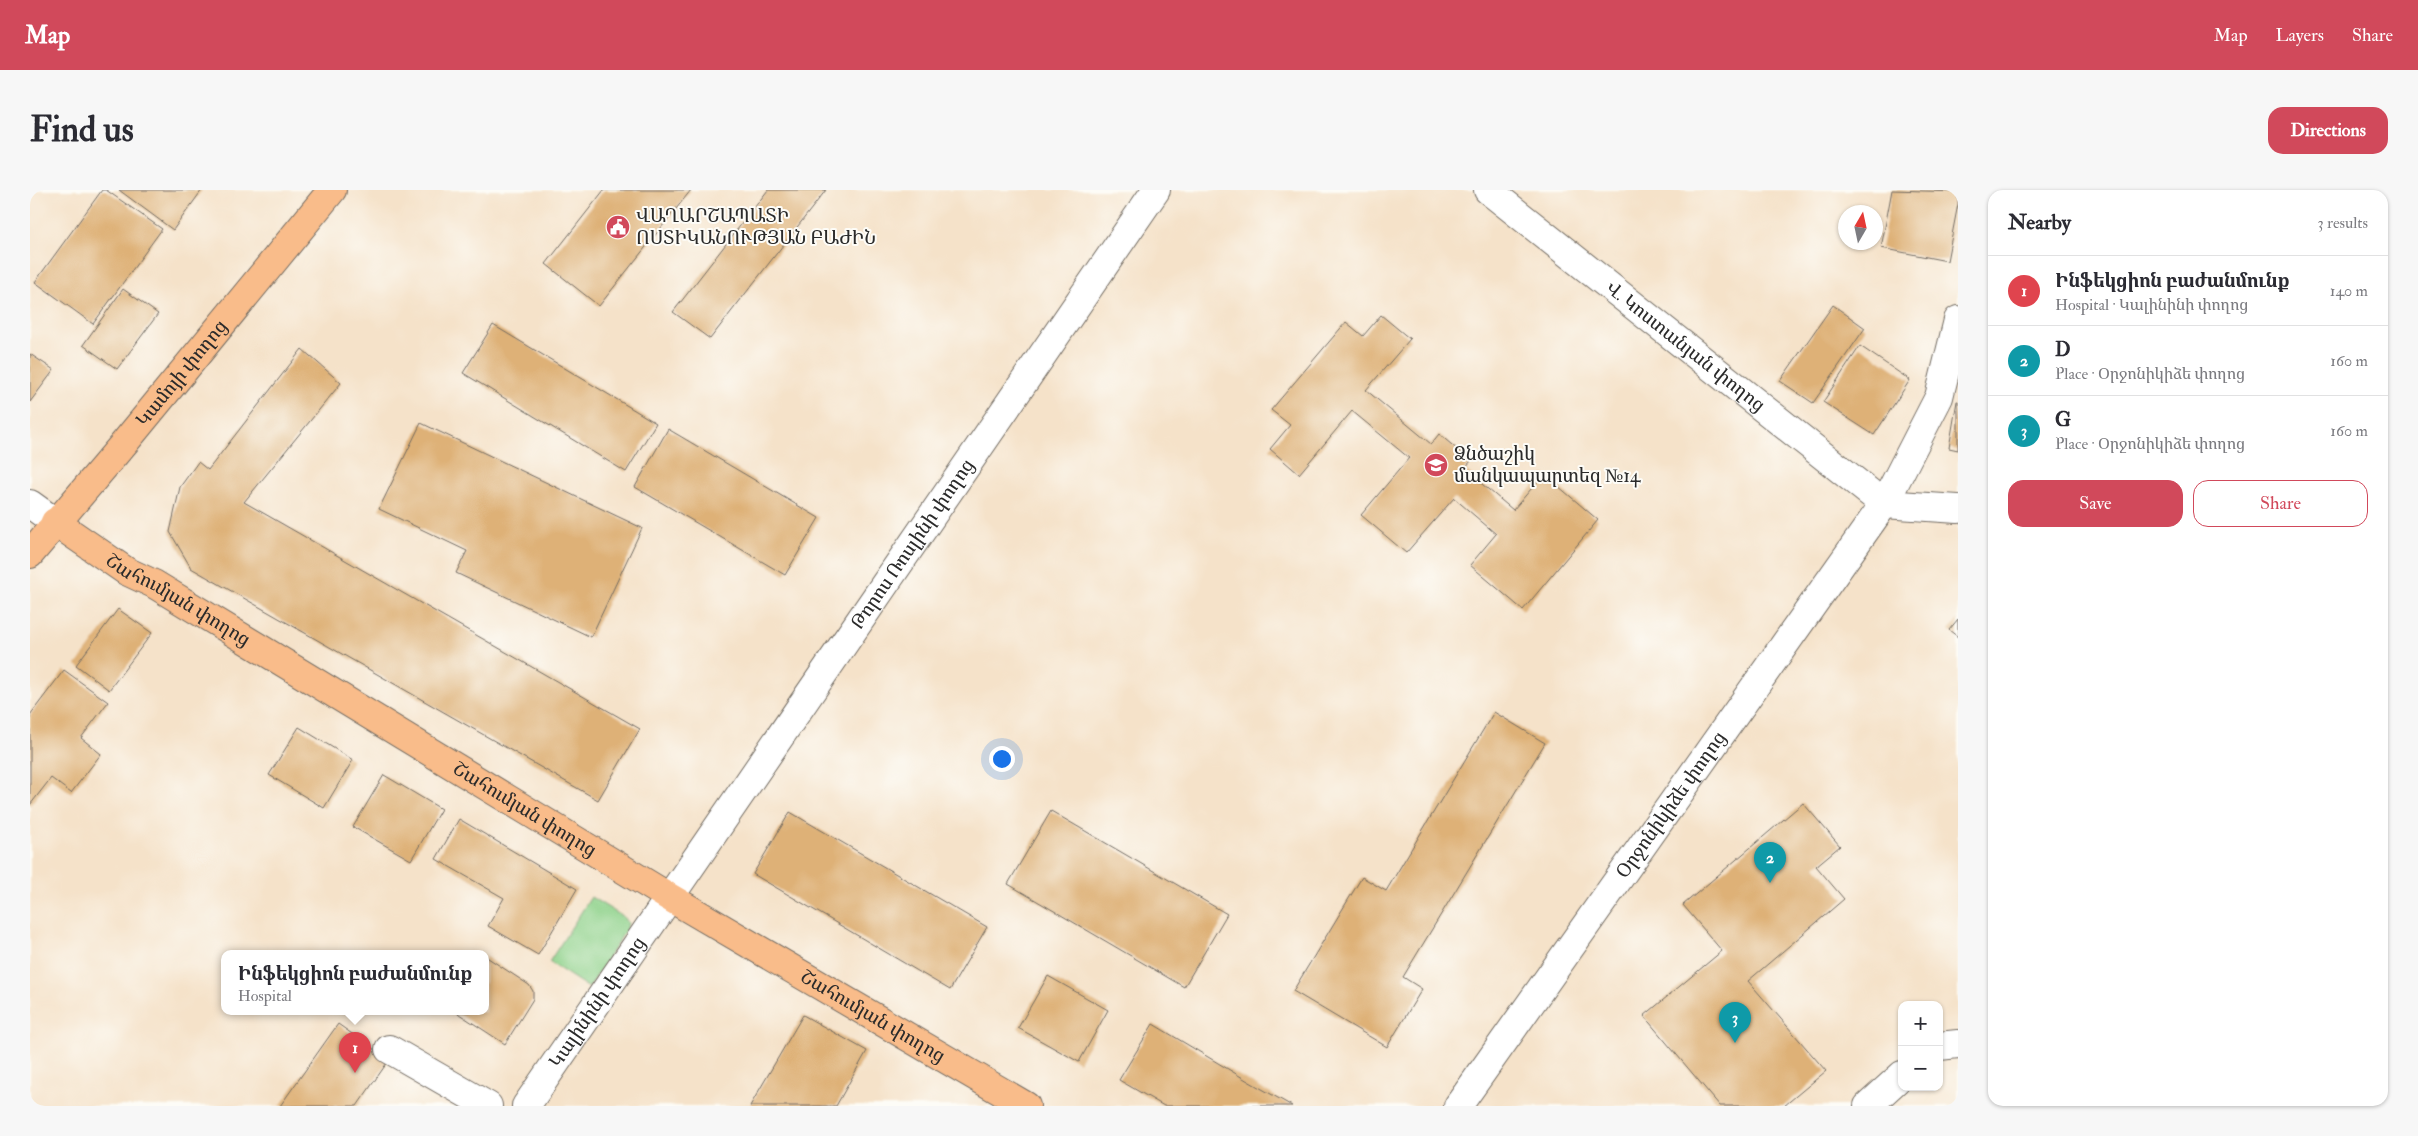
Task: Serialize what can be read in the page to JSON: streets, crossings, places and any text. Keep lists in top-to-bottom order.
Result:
{
  "streets": {
    "main road": ["Կամոյի փողոց", "Շահումյան փողոց"],
    "street": [
      "Վ. Կոստանյան փողոց",
      "Թորոս Ռոսլինի փողոց",
      "Օրջոնիկիձե փողոց",
      "Կալինինի փողոց"
    ]
  },
  "crossings": [
    ["Վ. Կոստանյան փողոց", "Օրջոնիկիձե փողոց"],
    ["Կամոյի փողոց", "Շահումյան փողոց"],
    ["Թորոս Ռոսլինի փողոց", "Շահումյան փողոց"],
    ["Թորոս Ռոսլինի փողոց", "Կալինինի փողոց"],
    ["Շահումյան փողոց", "Կալինինի փողոց"]
  ],
  "places": {
    "public building": ["ՎԱՂԱՐՇԱՊԱՏԻ ՈՍՏԻԿԱՆՈՒԹՅԱՆ ԲԱԺԻՆ"],
    "school or university": ["Ձնծաշիկ մանկապարտեզ №14"]
  },
  "north": "top",
  "page": {
    "header": "Map",
    "nav": ["Map", "Layers", "Share"],
    "buttons": [
      "Directions",
      ["Save", "Share"]
    ],
    "title": "Find us",
    "heading": ["Nearby", "3 results"],
    "list": [
      {
        "mark": "1",
        "name": "Ինֆեկցիոն բաժանմունք",
        "note": "Hospital · Կալինինի փողոց",
        "value": "140 m"
      },
      {
        "mark": "2",
        "name": "D",
        "note": "Place · Օրջոնիկիձե փողոց",
        "value": "160 m"
      },
      {
        "mark": "3",
        "name": "G",
        "note": "Place · Օրջոնիկիձե փողոց",
        "value": "160 m"
      }
    ],
    "pins": ["2", "3", "1"],
    "popup": ["Ինֆեկցիոն բաժանմունք", "Hospital"],
    "map_buttons": ["+", "−"]
  }
}
